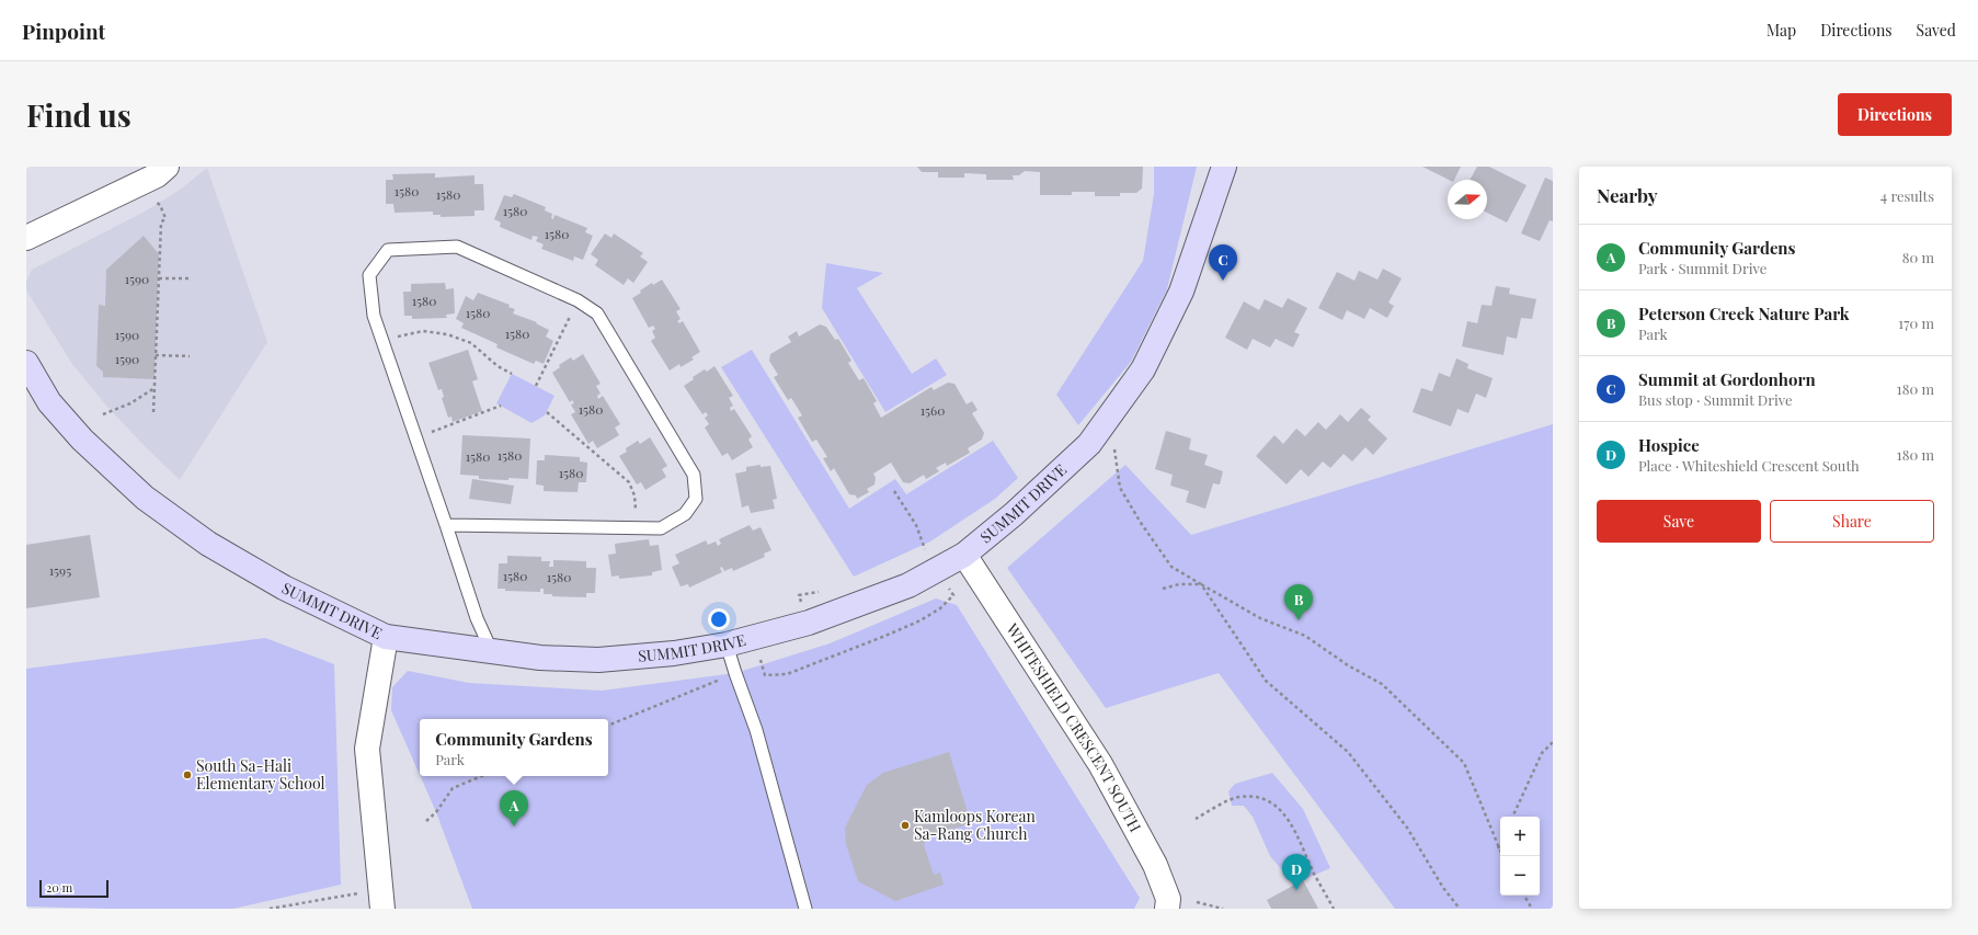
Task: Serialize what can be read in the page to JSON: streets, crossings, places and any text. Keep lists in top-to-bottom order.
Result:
{
  "streets": {
    "main road": ["SUMMIT DRIVE"],
    "street": ["WHITESHIELD CRESCENT SOUTH"]
  },
  "crossings": [
    ["SUMMIT DRIVE", "WHITESHIELD CRESCENT SOUTH"]
  ],
  "places": ["South Sa-Hali Elementary School", "Kamloops Korean Sa-Rang Church"],
  "house_numbers": [
    "1580",
    "1580",
    "1580",
    "1580",
    "1590",
    "1580",
    "1580",
    "1580",
    "1590",
    "1590",
    "1580",
    "1560",
    "1580",
    "1580",
    "1580",
    "1595",
    "1580",
    "1580"
  ],
  "scale_bar": "20 m",
  "north": "right",
  "page": {
    "header": "Pinpoint",
    "nav": ["Map", "Directions", "Saved"],
    "buttons": [
      "Directions",
      ["Save", "Share"]
    ],
    "title": "Find us",
    "heading": ["Nearby", "4 results"],
    "list": [
      {
        "mark": "A",
        "name": "Community Gardens",
        "note": "Park · Summit Drive",
        "value": "80 m"
      },
      {
        "mark": "B",
        "name": "Peterson Creek Nature Park",
        "note": "Park",
        "value": "170 m"
      },
      {
        "mark": "C",
        "name": "Summit at Gordonhorn",
        "note": "Bus stop · Summit Drive",
        "value": "180 m"
      },
      {
        "mark": "D",
        "name": "Hospice",
        "note": "Place · Whiteshield Crescent South",
        "value": "180 m"
      }
    ],
    "pins": [
      "C",
      "B",
      "A",
      "D"
    ],
    "popup": ["Community Gardens", "Park"],
    "map_buttons": ["+", "−"],
    "scale": "20 m"
  }
}
